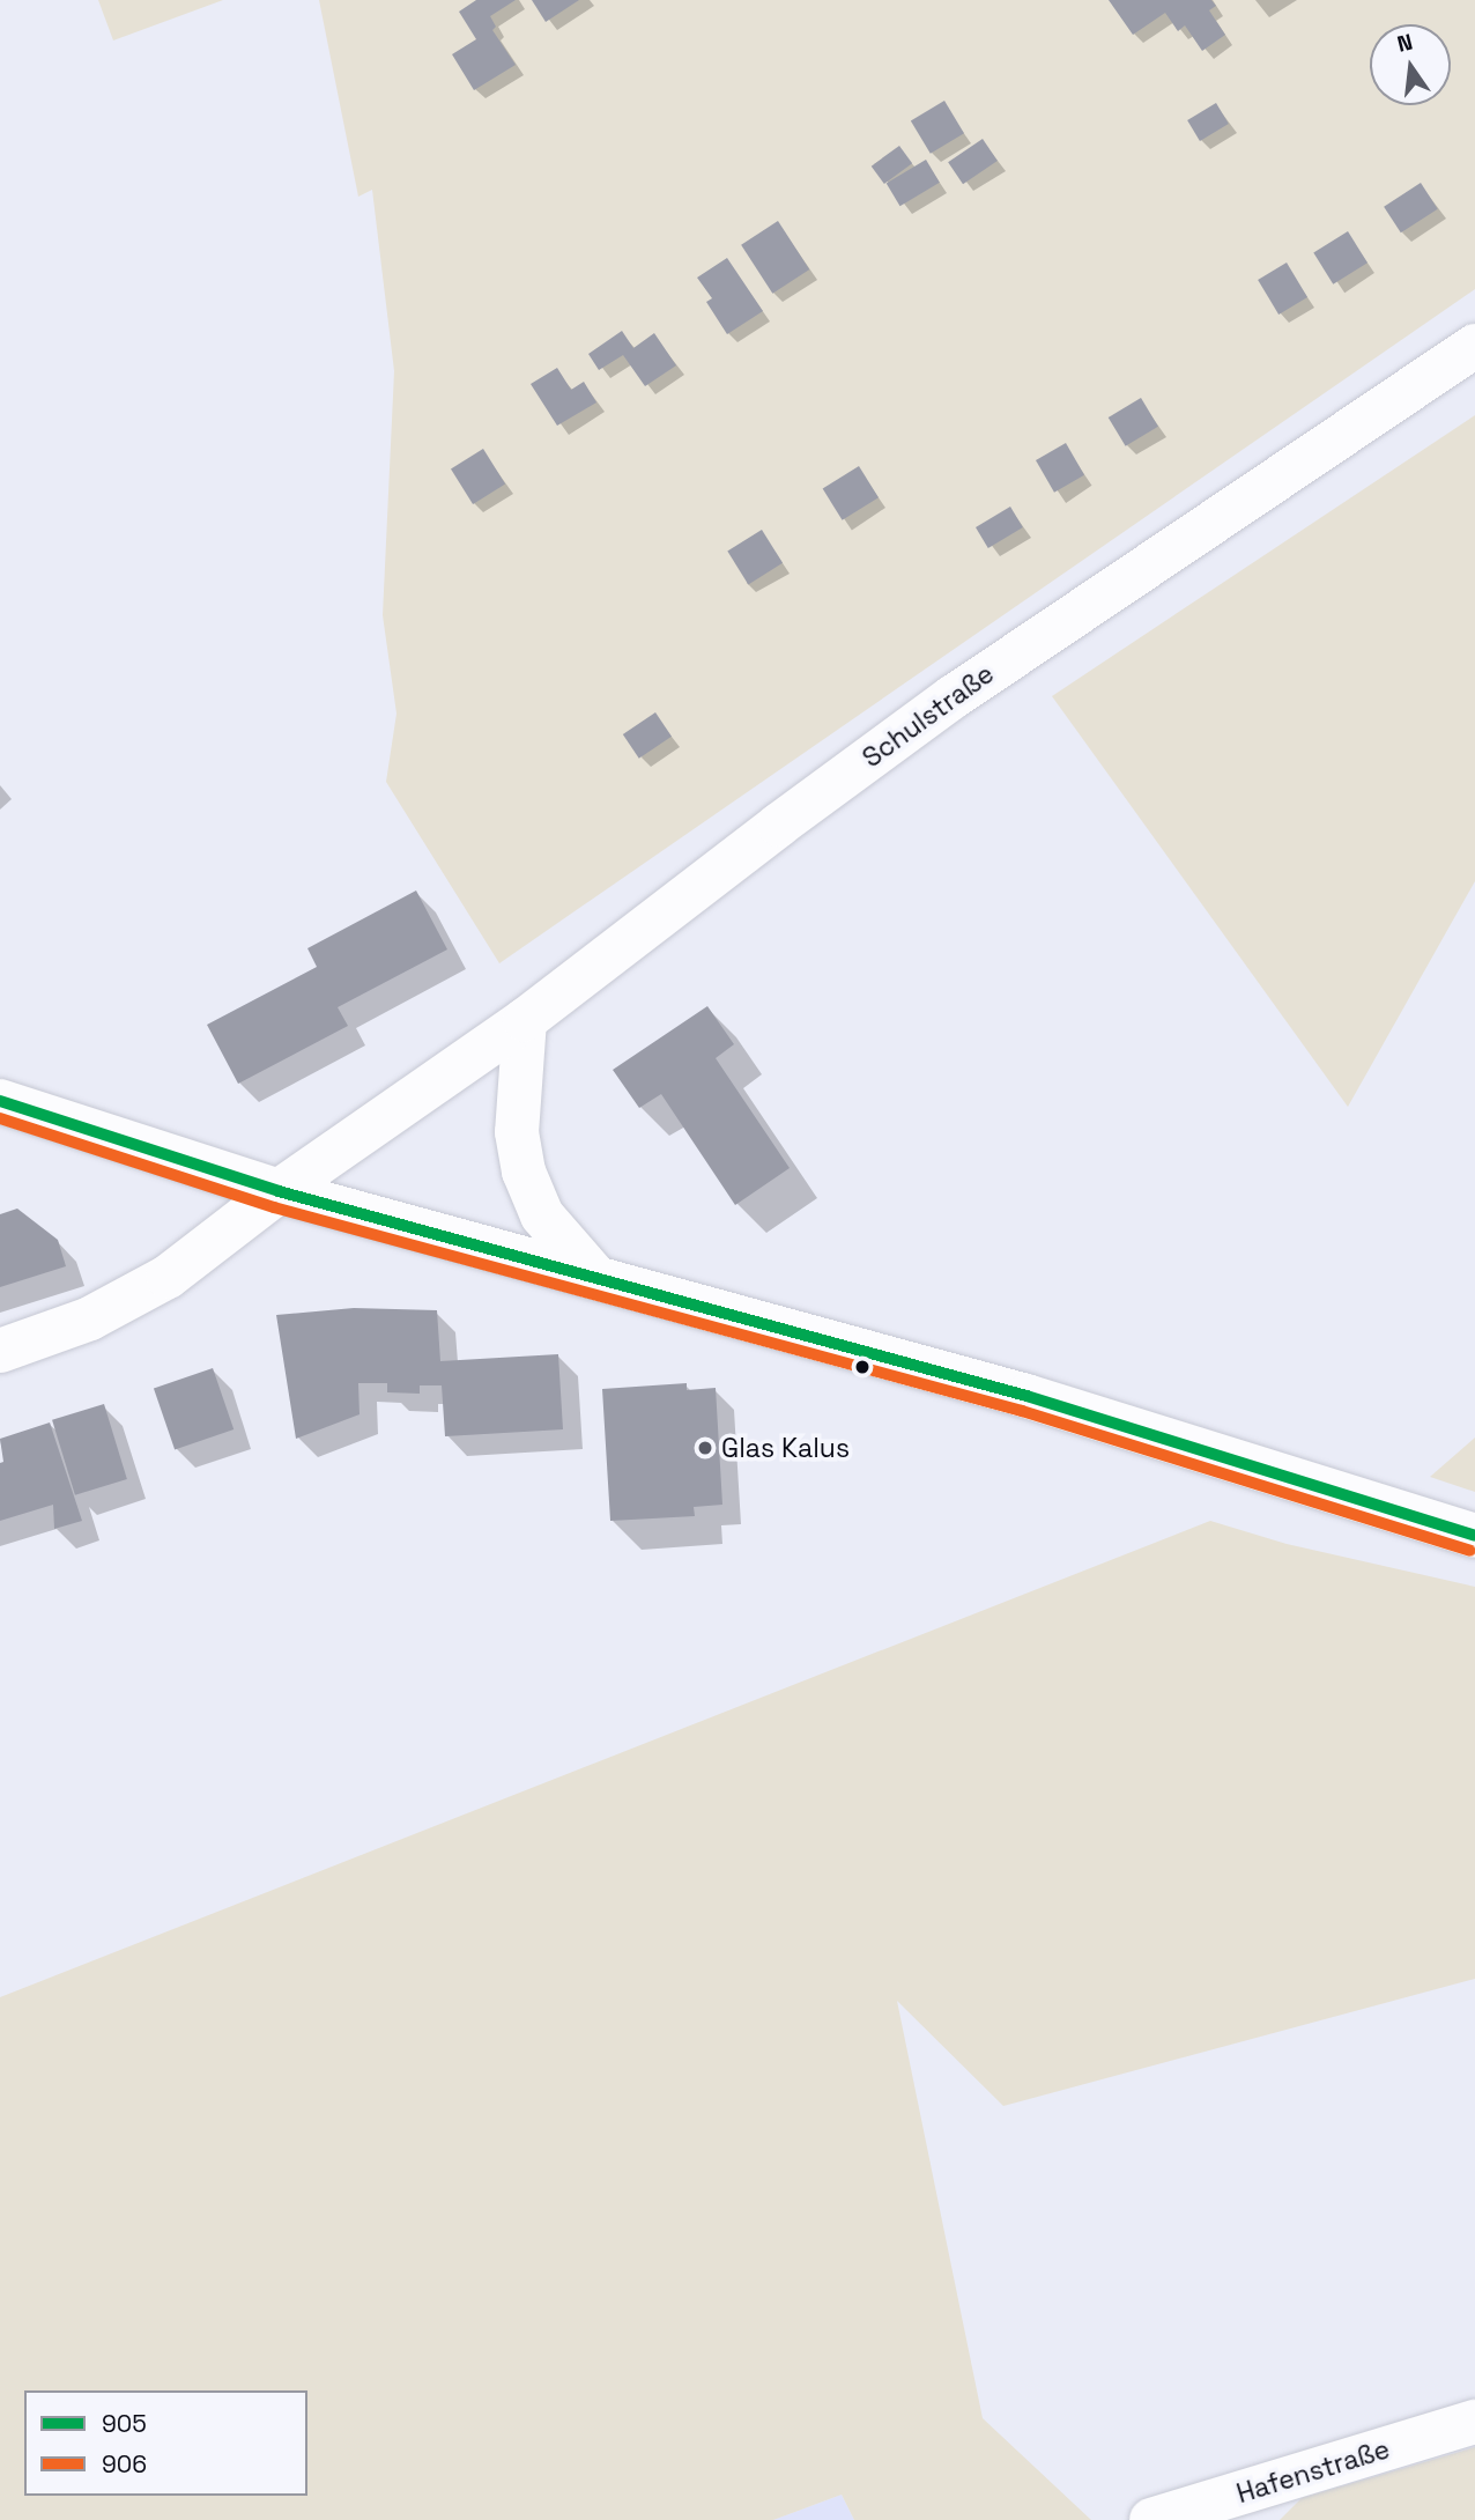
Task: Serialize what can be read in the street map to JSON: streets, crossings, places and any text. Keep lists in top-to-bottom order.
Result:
{
  "streets": {
    "street": ["Schulstraße", "Hafenstraße"]
  },
  "places": ["Glas Kalus"],
  "lines": ["transit line 905", "transit line 906"],
  "legend": ["905", "906"],
  "north": "top"
}
